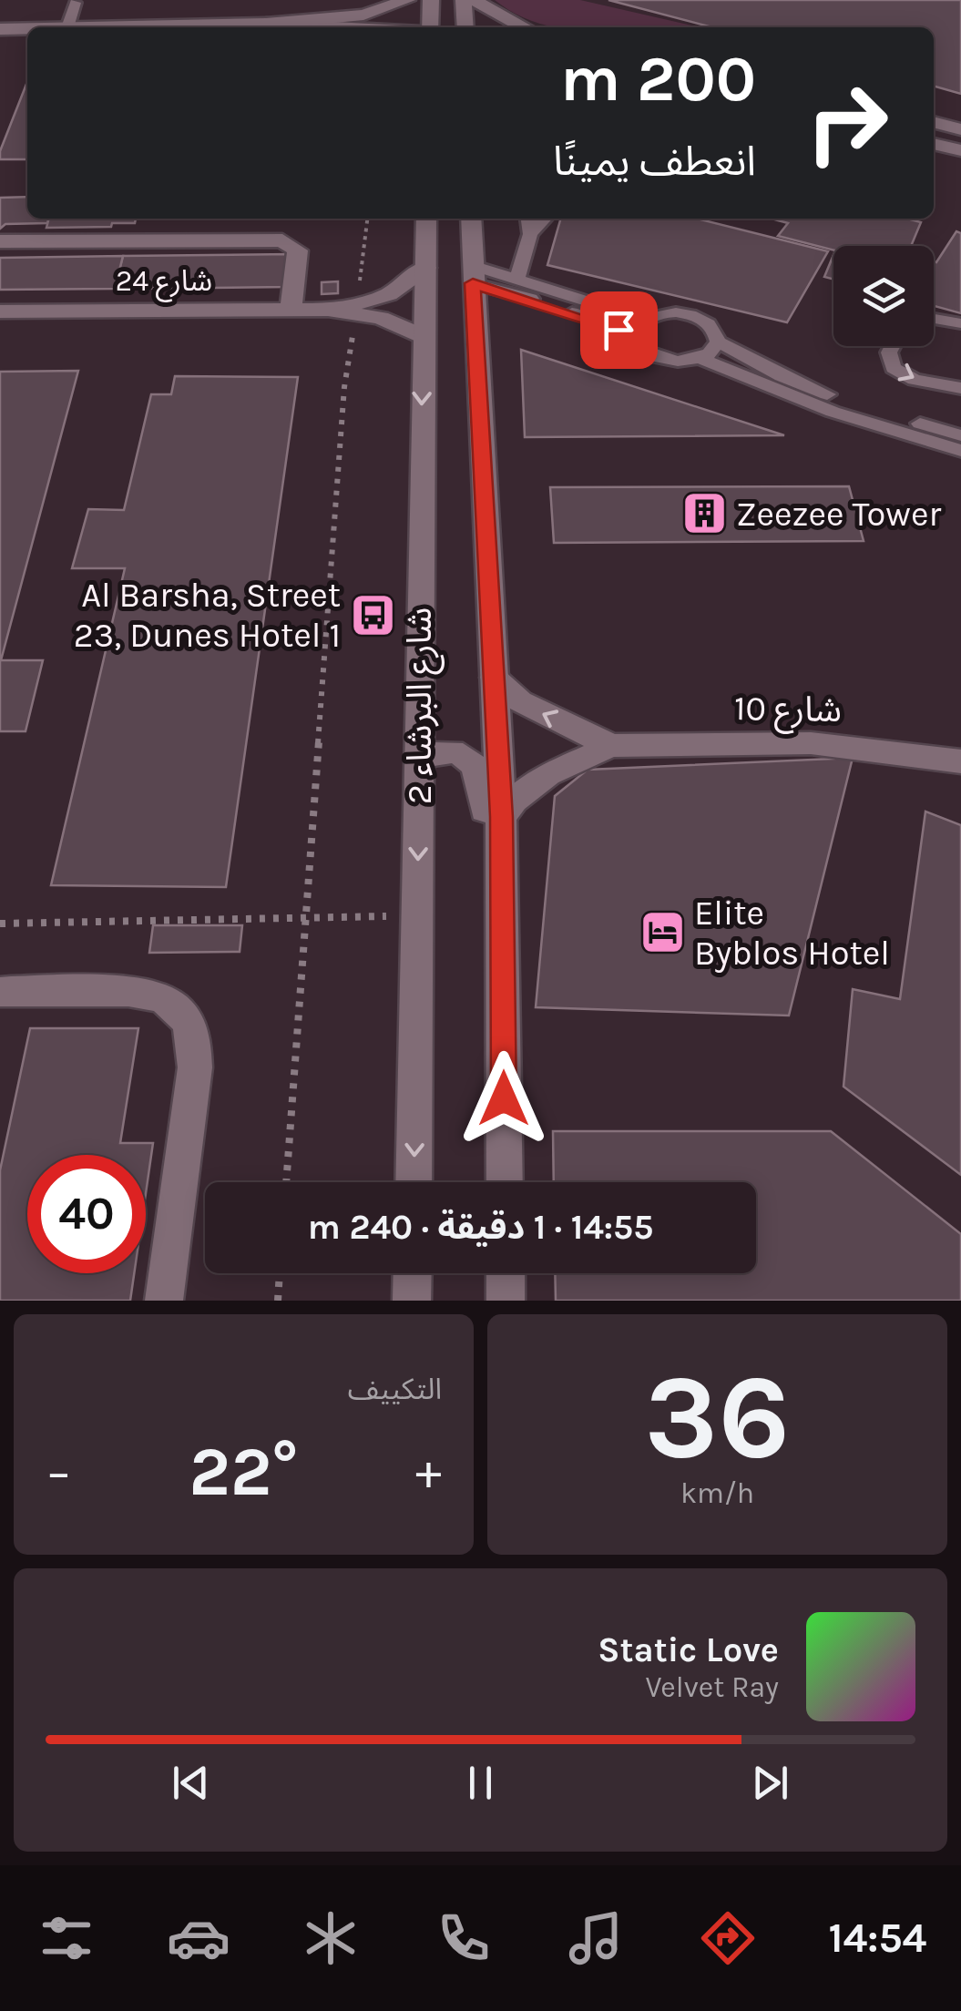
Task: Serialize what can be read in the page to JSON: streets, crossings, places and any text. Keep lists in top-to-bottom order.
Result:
{
  "streets": {
    "street": ["شارع 24", "شارع البرشاء 2", "شارع 10"]
  },
  "crossings": [
    ["شارع 24", "شارع البرشاء 2"],
    ["شارع البرشاء 2", "شارع 10"]
  ],
  "places": {
    "building": ["Zeezee Tower"],
    "bus stop": ["Al Barsha, Street 23, Dunes Hotel 1"],
    "hotel": ["Elite Byblos Hotel"]
  },
  "page": {
    "turn": ["200 m", "انعطف يمينًا"],
    "limit": "40",
    "trip": "14:55 · 1 دقيقة · 240 m",
    "tile": [
      ["36", "km/h"],
      "التكييف"
    ],
    "heat": ["−", "22°", "+"],
    "song": ["Static Love", "Velvet Ray"],
    "tabs": "14:54"
  }
}
